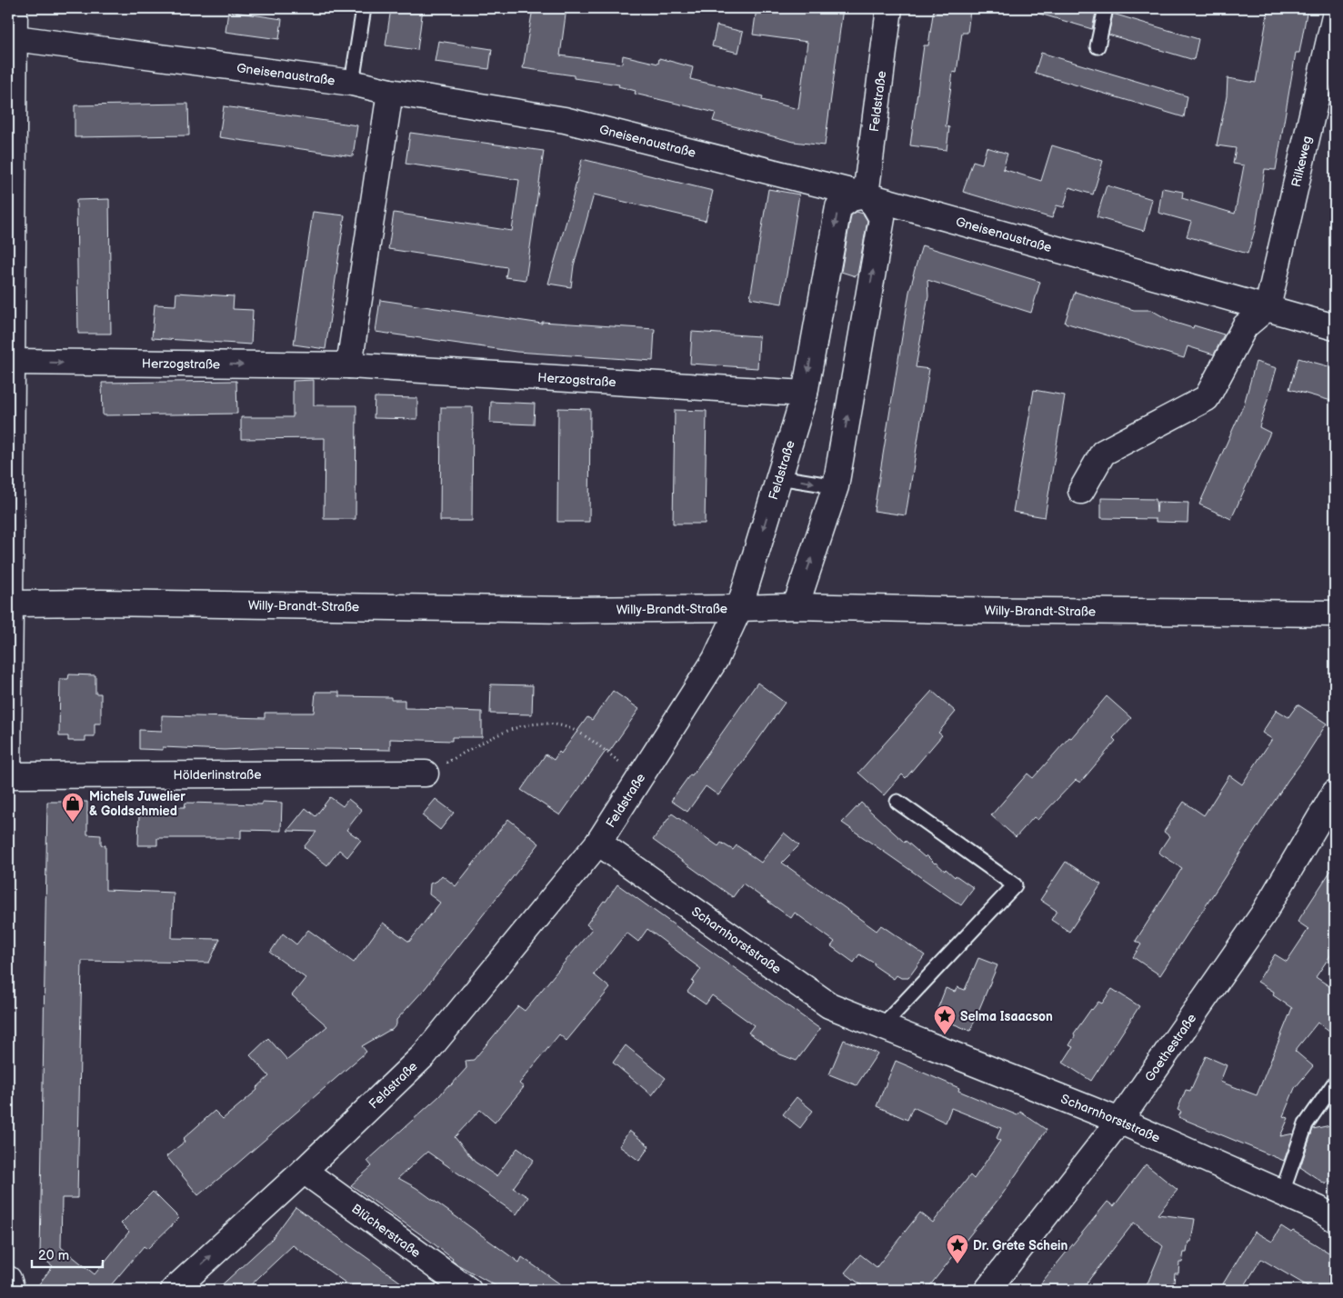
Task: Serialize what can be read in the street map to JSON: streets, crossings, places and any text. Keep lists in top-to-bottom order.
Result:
{
  "streets": {
    "street": [
      "Gneisenaustraße",
      "Feldstraße",
      "Rilkeweg",
      "Herzogstraße",
      "Willy-Brandt-Straße",
      "Hölderlinstraße",
      "Scharnhorststraße",
      "Goethestraße",
      "Blücherstraße"
    ]
  },
  "crossings": [
    ["Gneisenaustraße", "Feldstraße"],
    ["Gneisenaustraße", "Rilkeweg"],
    ["Feldstraße", "Herzogstraße"],
    ["Feldstraße", "Willy-Brandt-Straße"],
    ["Feldstraße", "Scharnhorststraße"],
    ["Feldstraße", "Blücherstraße"],
    ["Scharnhorststraße", "Goethestraße"]
  ],
  "one_way": ["Herzogstraße"],
  "places": {
    "shop": ["Michels Juwelier & Goldschmied"],
    "place": ["Selma Isaacson", "Dr. Grete Schein"]
  },
  "scale_bar": "20 m"
}
